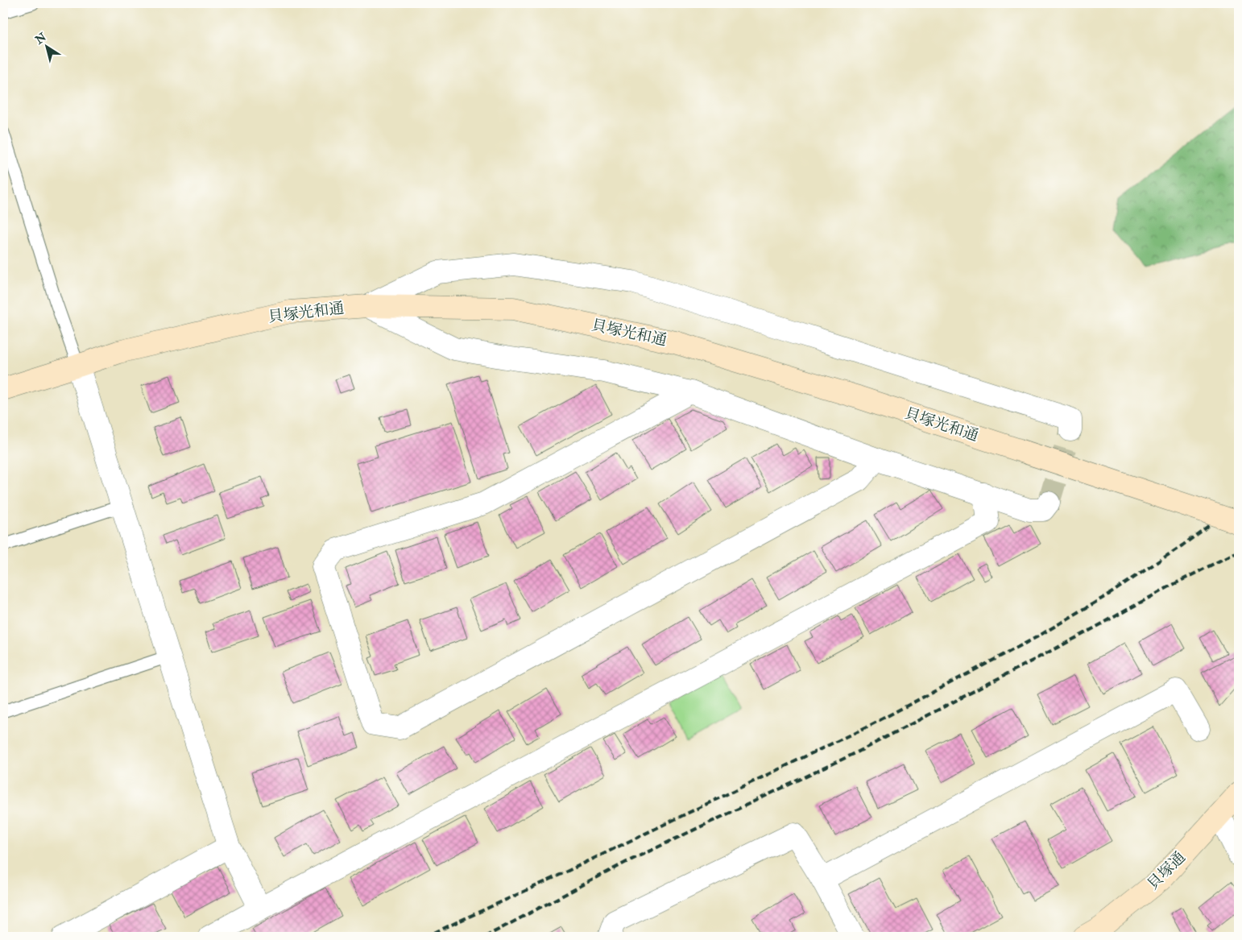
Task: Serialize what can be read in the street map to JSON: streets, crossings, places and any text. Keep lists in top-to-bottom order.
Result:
{
  "streets": {
    "street": ["貝塚光和通", "貝塚通"]
  },
  "north": "top left"
}
